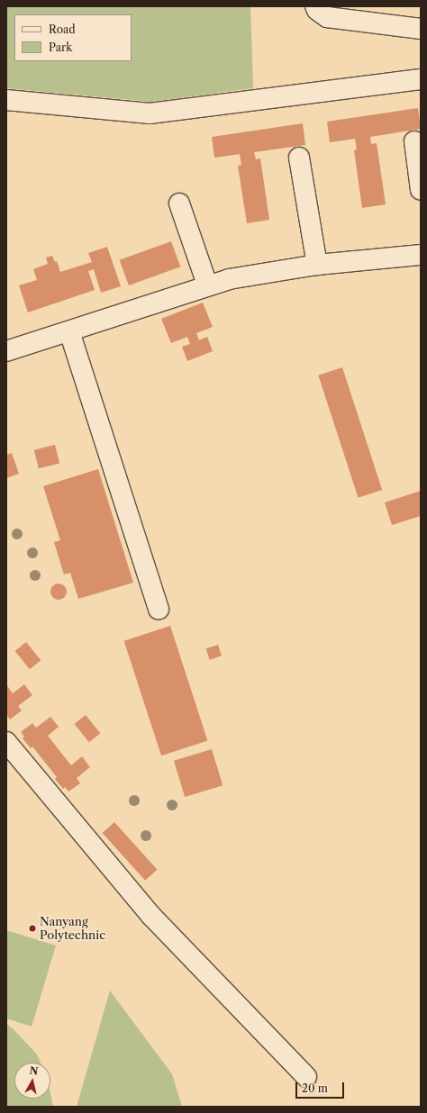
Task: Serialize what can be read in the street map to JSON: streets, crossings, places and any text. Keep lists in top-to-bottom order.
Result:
{
  "places": ["Nanyang Polytechnic"],
  "legend": ["Road", "Park"],
  "scale_bar": "20 m",
  "north": "top"
}
